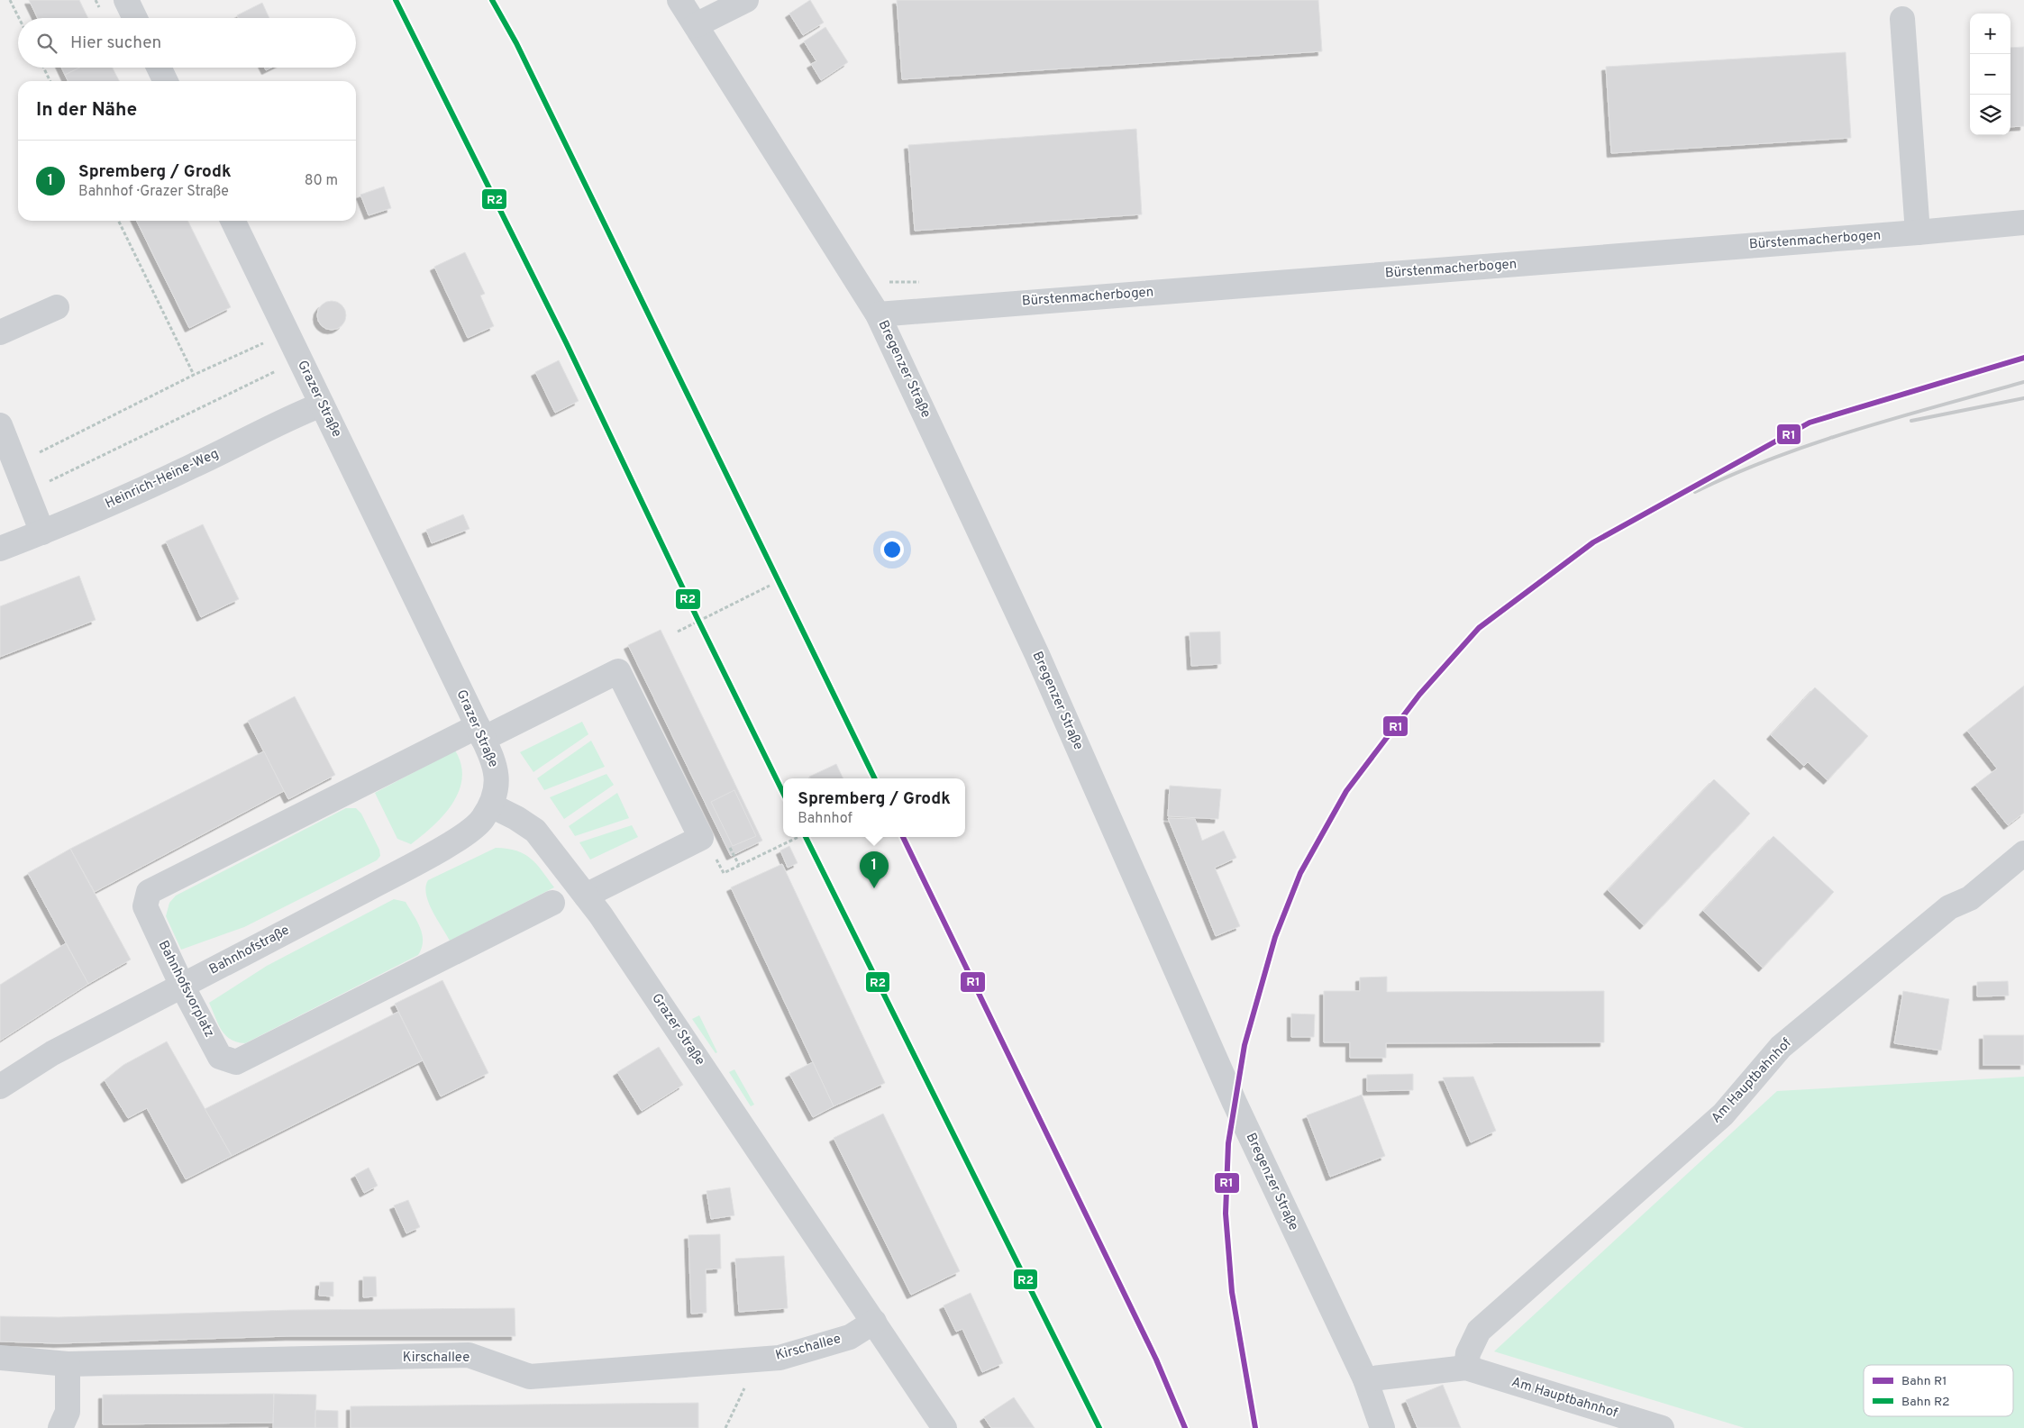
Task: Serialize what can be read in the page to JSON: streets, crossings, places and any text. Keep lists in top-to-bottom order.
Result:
{
  "streets": {
    "street": [
      "Bürstenmacherbogen",
      "Bregenzer Straße",
      "Grazer Straße",
      "Heinrich-Heine-Weg",
      "Bahnhofstraße",
      "Bahnhofsvorplatz",
      "Am Hauptbahnhof",
      "Kirschallee"
    ]
  },
  "crossings": [
    ["Bürstenmacherbogen", "Bregenzer Straße"],
    ["Bregenzer Straße", "Am Hauptbahnhof"],
    ["Grazer Straße", "Heinrich-Heine-Weg"],
    ["Grazer Straße", "Bahnhofstraße"],
    ["Grazer Straße", "Bahnhofsvorplatz"],
    ["Grazer Straße", "Kirschallee"],
    ["Bahnhofstraße", "Bahnhofsvorplatz"]
  ],
  "lines": ["rail line R2", "rail line R1"],
  "legend": ["Bahn R1", "Bahn R2"],
  "page": {
    "map_buttons": ["+", "−"],
    "search": "Hier suchen",
    "heading": "In der Nähe",
    "list": [
      {
        "mark": "1",
        "name": "Spremberg / Grodk",
        "note": "Bahnhof · Grazer Straße",
        "value": "80 m"
      }
    ],
    "popup": ["Spremberg / Grodk", "Bahnhof"],
    "pins": "1"
  }
}
